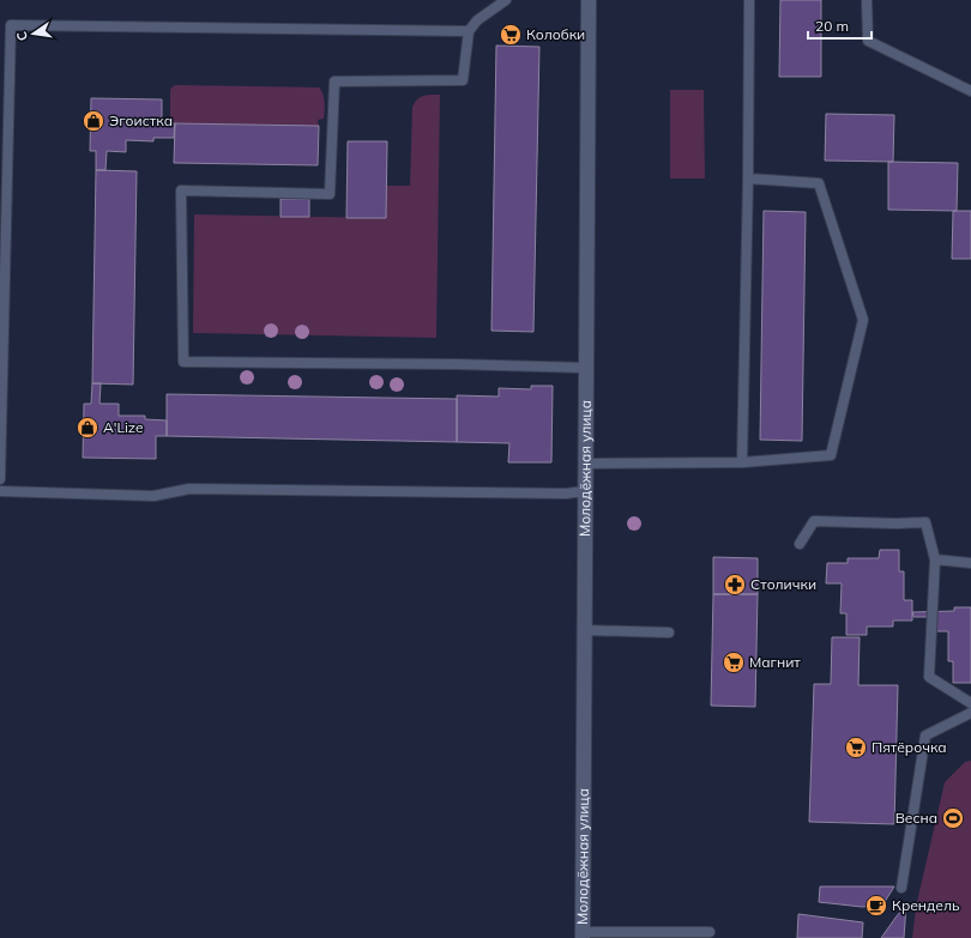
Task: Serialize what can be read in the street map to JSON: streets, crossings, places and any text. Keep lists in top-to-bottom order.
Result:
{
  "streets": {
    "street": ["Молодёжная улица"]
  },
  "places": {
    "supermarket": ["Колобки", "Магнит", "Пятёрочка"],
    "shop": ["Эгоистка", "A'Lize"],
    "pharmacy": ["Столички"],
    "sports": ["Весна"],
    "cafe": ["Крендель"]
  },
  "scale_bar": "20 m",
  "north": "left"
}
